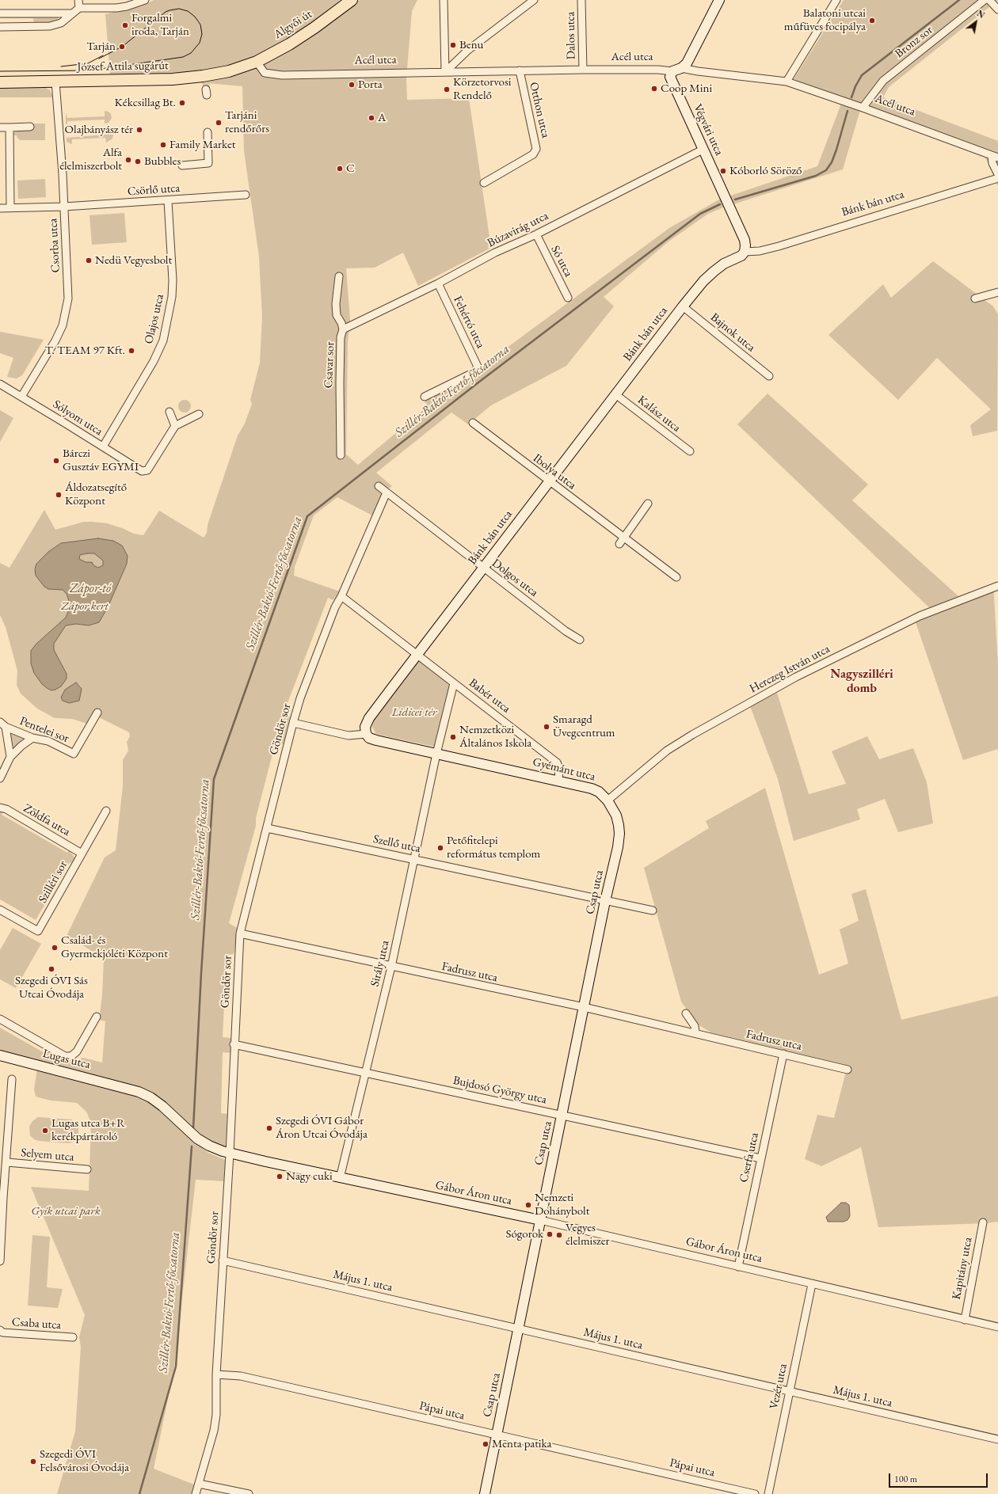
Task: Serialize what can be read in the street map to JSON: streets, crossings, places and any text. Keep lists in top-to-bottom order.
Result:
{
  "streets": {
    "main road": ["Algyői út", "József Attila sugárút"],
    "street": [
      "Dalos utca",
      "Bronz sor",
      "Acél utca",
      "Otthon utca",
      "Végvári utca",
      "Csörlő utca",
      "Bánk bán utca",
      "Búzavirág utca",
      "Csorba utca",
      "Só utca",
      "Olajos utca",
      "Fehértó utca",
      "Bajnok utca",
      "Csavar sor",
      "Kalász utca",
      "Sólyom utca",
      "Ibolya utca",
      "Dolgos utca",
      "Herczeg István utca",
      "Babér utca",
      "Göndör sor",
      "Pentelei sor",
      "Gyémánt utca",
      "Zöldfa utca",
      "Szellő utca",
      "Szilléri sor",
      "Csap utca",
      "Sirály utca",
      "Fadrusz utca",
      "Lugas utca",
      "Bujdosó György utca",
      "Selyem utca",
      "Cserfa utca",
      "Gábor Áron utca",
      "Kapitány utca",
      "Május 1. utca",
      "Csaba utca",
      "Vezér utca",
      "Pápai utca"
    ]
  },
  "crossings": [
    ["Algyői út", "Acél utca"],
    ["Algyői út", "József Attila sugárút"],
    ["Dalos utca", "Acél utca"],
    ["Bronz sor", "Acél utca"],
    ["Acél utca", "Otthon utca"],
    ["Acél utca", "Végvári utca"],
    ["József Attila sugárút", "Csorba utca"],
    ["Végvári utca", "Bánk bán utca"],
    ["Végvári utca", "Búzavirág utca"],
    ["Csörlő utca", "Csorba utca"],
    ["Csörlő utca", "Olajos utca"],
    ["Bánk bán utca", "Bajnok utca"],
    ["Bánk bán utca", "Kalász utca"],
    ["Bánk bán utca", "Ibolya utca"],
    ["Bánk bán utca", "Dolgos utca"],
    ["Búzavirág utca", "Só utca"],
    ["Búzavirág utca", "Fehértó utca"],
    ["Búzavirág utca", "Csavar sor"],
    ["Csorba utca", "Sólyom utca"],
    ["Olajos utca", "Sólyom utca"],
    ["Dolgos utca", "Göndör sor"],
    ["Herczeg István utca", "Gyémánt utca"],
    ["Herczeg István utca", "Csap utca"],
    ["Babér utca", "Gyémánt utca"],
    ["Göndör sor", "Szellő utca"],
    ["Göndör sor", "Fadrusz utca"],
    ["Göndör sor", "Bujdosó György utca"],
    ["Göndör sor", "Gábor Áron utca"],
    ["Göndör sor", "Május 1. utca"],
    ["Göndör sor", "Pápai utca"],
    ["Gyémánt utca", "Csap utca"],
    ["Gyémánt utca", "Sirály utca"],
    ["Zöldfa utca", "Szilléri sor"],
    ["Szellő utca", "Csap utca"],
    ["Szellő utca", "Sirály utca"],
    ["Csap utca", "Fadrusz utca"],
    ["Csap utca", "Bujdosó György utca"],
    ["Csap utca", "Gábor Áron utca"],
    ["Csap utca", "Május 1. utca"],
    ["Csap utca", "Pápai utca"],
    ["Sirály utca", "Fadrusz utca"],
    ["Sirály utca", "Bujdosó György utca"],
    ["Sirály utca", "Gábor Áron utca"],
    ["Fadrusz utca", "Cserfa utca"],
    ["Lugas utca", "Gábor Áron utca"],
    ["Bujdosó György utca", "Cserfa utca"],
    ["Cserfa utca", "Gábor Áron utca"],
    ["Gábor Áron utca", "Kapitány utca"],
    ["Gábor Áron utca", "Vezér utca"],
    ["Május 1. utca", "Vezér utca"]
  ],
  "districts": ["Nagyszilléri domb"],
  "water": ["Szillér-Baktó-Fertő-főcsatorna", "Zápor-tó"],
  "parks": ["Zápor kert", "Lidicei tér", "Gyík utcai park"],
  "places": [
    "Balatoni utcai műfüves focipálya",
    "Forgalmi iroda, Tarján",
    "Benu",
    "Tarján",
    "Porta",
    "Coop Mini",
    "Körzetorvosi Rendelő",
    "Kékcsillag Bt.",
    "A",
    "Tarjáni rendőrőrs",
    "Olajbányász tér",
    "Family Market",
    "Alfa élelmiszerbolt",
    "Bubbles",
    "C",
    "Kóborló Söröző",
    "Nedü Vegyesbolt",
    "T. TEAM 97 Kft.",
    "Bárczi Gusztáv EGYMI",
    "Áldozatsegítő Központ",
    "Smaragd Üvegcentrum",
    "Nemzetközi Általános Iskola",
    "Petőfitelepi református templom",
    "Család- és Gyermekjóléti Központ",
    "Szegedi ÓVI Sás Utcai Óvodája",
    "Szegedi ÓVI Gábor Áron Utcai Óvodája",
    "Lugas utca B+R kerékpártároló",
    "Nagy cuki",
    "Nemzeti Dohánybolt",
    "Sógorok",
    "Vegyes élelmiszer",
    "Menta patika",
    "Szegedi ÓVI Felsővárosi Óvodája"
  ],
  "scale_bar": "100 m",
  "north": "top right"
}
